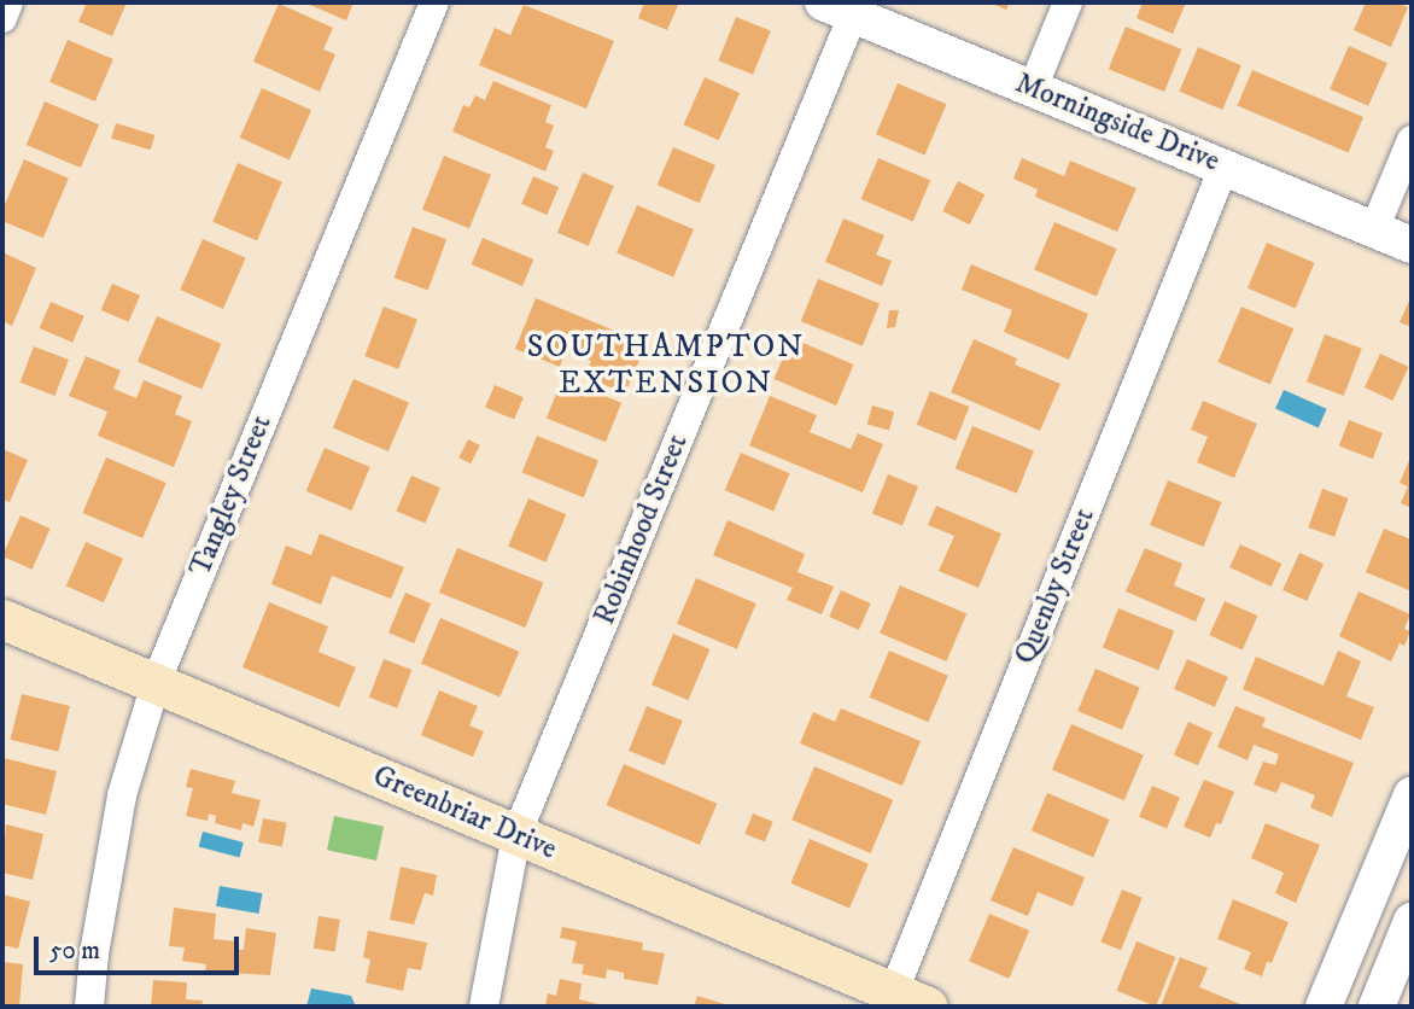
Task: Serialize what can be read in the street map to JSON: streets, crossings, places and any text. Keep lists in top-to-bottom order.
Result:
{
  "streets": {
    "main road": ["Greenbriar Drive"],
    "street": [
      "Morningside Drive",
      "Tangley Street",
      "Robinhood Street",
      "Quenby Street"
    ]
  },
  "crossings": [
    ["Morningside Drive", "Robinhood Street"],
    ["Morningside Drive", "Quenby Street"],
    ["Tangley Street", "Greenbriar Drive"],
    ["Robinhood Street", "Greenbriar Drive"],
    ["Quenby Street", "Greenbriar Drive"]
  ],
  "districts": ["SOUTHAMPTON EXTENSION"],
  "scale_bar": "50 m"
}
